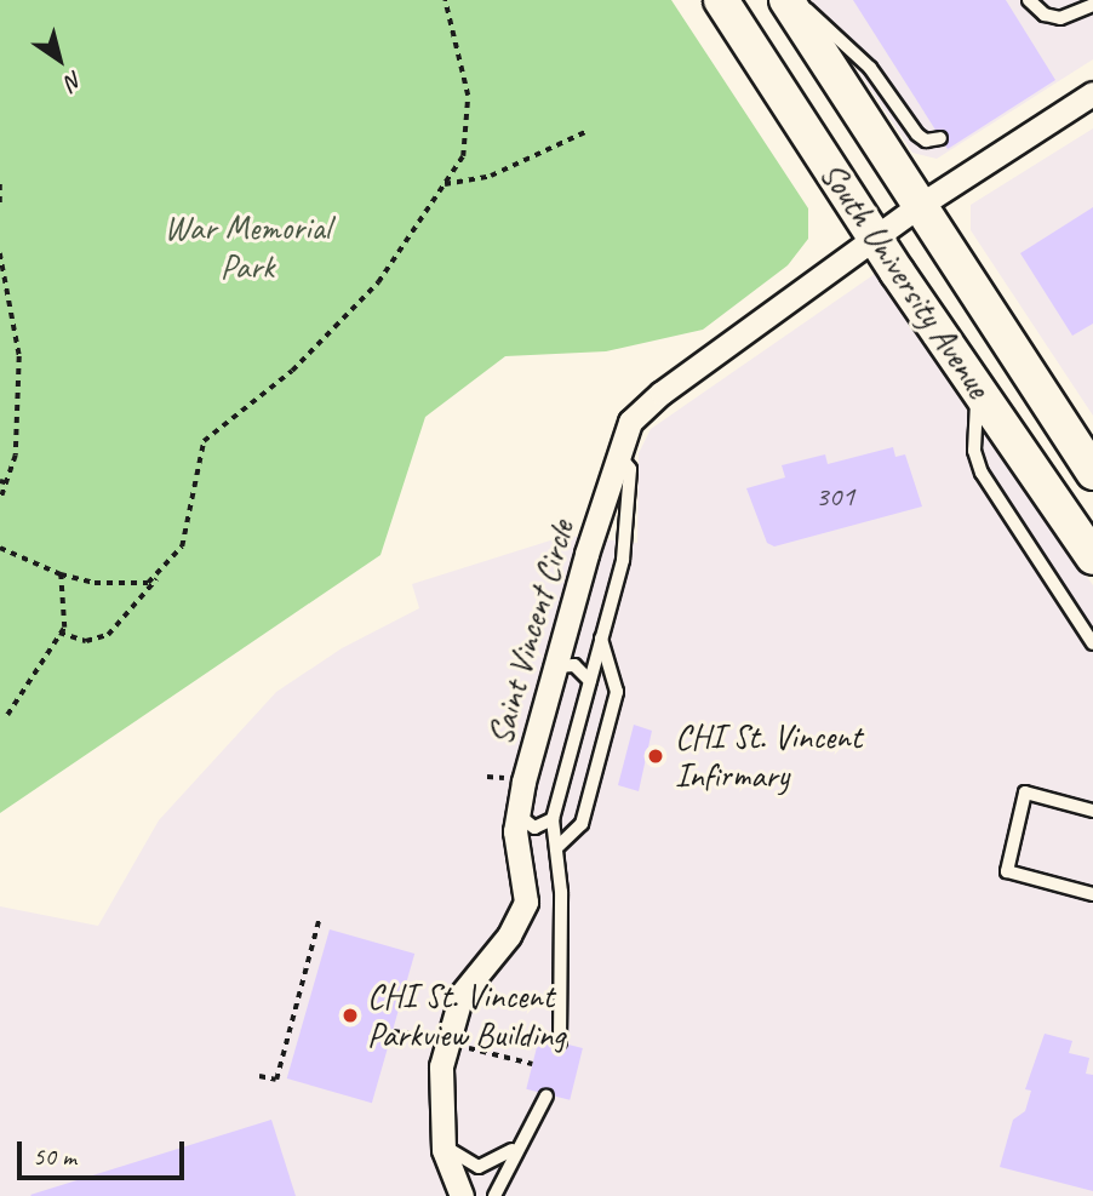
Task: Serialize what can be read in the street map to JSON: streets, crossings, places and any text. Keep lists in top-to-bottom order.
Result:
{
  "streets": {
    "main road": ["South University Avenue"],
    "street": ["Saint Vincent Circle"]
  },
  "crossings": [
    ["South University Avenue", "Saint Vincent Circle"]
  ],
  "parks": ["War Memorial Park"],
  "places": ["CHI St. Vincent Infirmary", "CHI St. Vincent Parkview Building"],
  "house_numbers": ["301"],
  "scale_bar": "50 m",
  "north": "bottom right"
}
